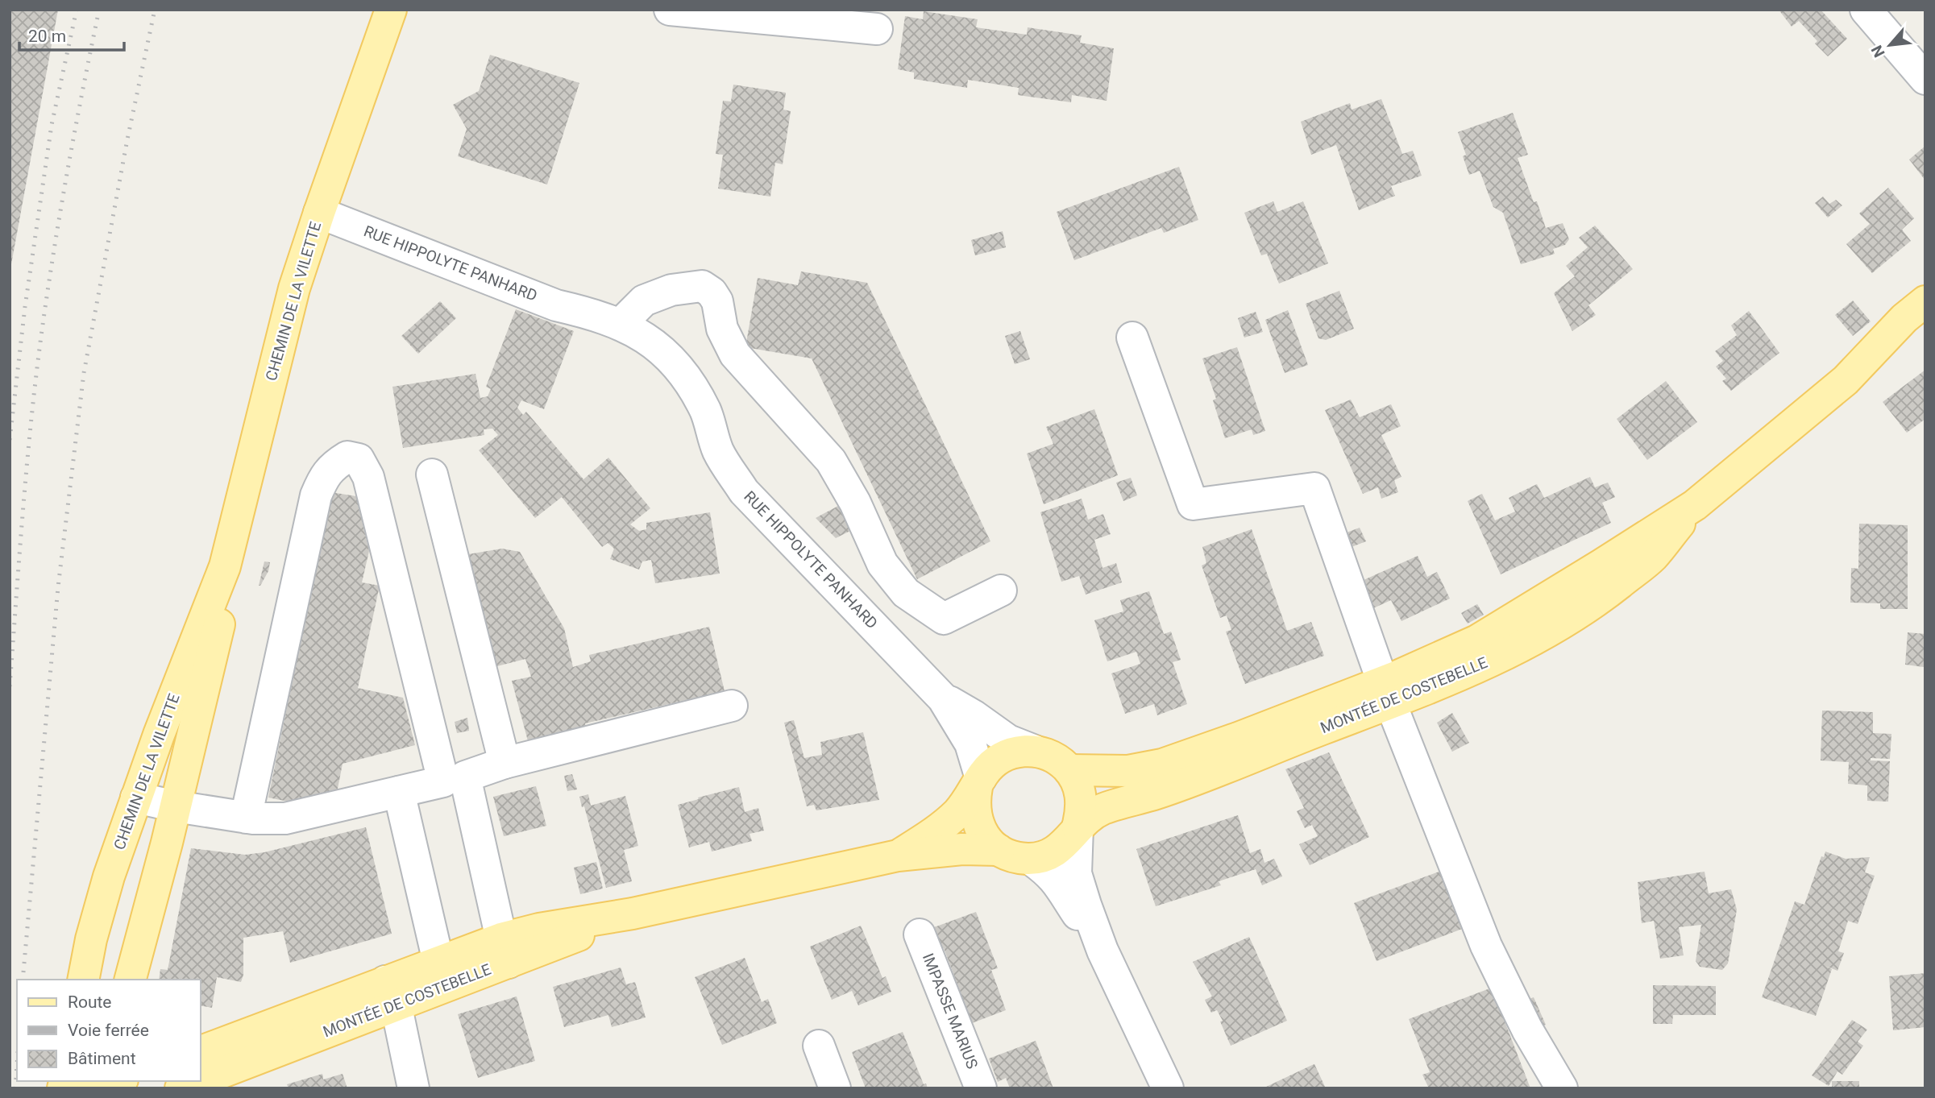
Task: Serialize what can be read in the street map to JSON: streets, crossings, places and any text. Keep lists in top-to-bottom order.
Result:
{
  "streets": {
    "main road": ["CHEMIN DE LA VILETTE", "MONTÉE DE COSTEBELLE"],
    "street": ["RUE HIPPOLYTE PANHARD", "IMPASSE MARIUS"]
  },
  "crossings": [
    ["RUE HIPPOLYTE PANHARD", "CHEMIN DE LA VILETTE"],
    ["RUE HIPPOLYTE PANHARD", "MONTÉE DE COSTEBELLE"]
  ],
  "legend": ["Route", "Voie ferrée", "Bâtiment"],
  "scale_bar": "20 m",
  "north": "bottom left"
}
